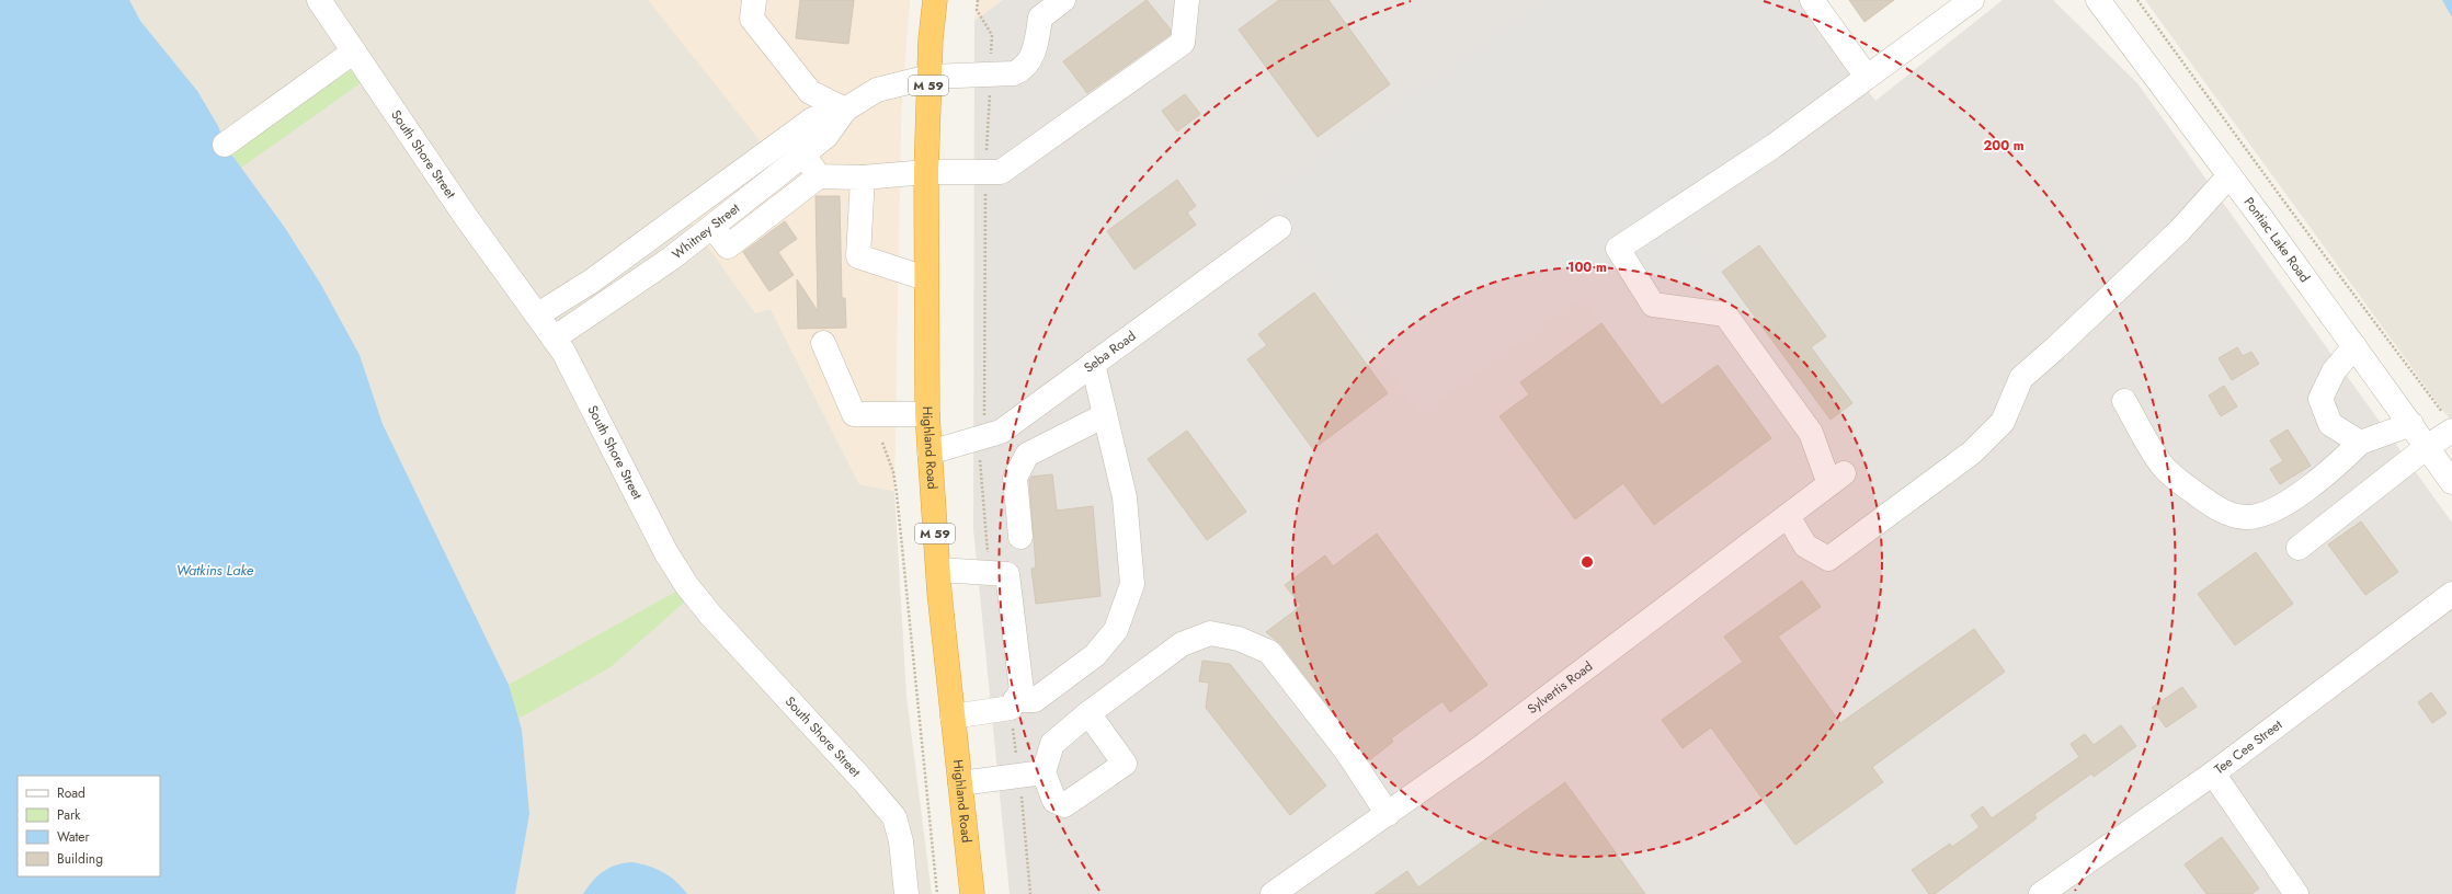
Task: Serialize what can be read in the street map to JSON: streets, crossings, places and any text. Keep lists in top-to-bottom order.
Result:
{
  "streets": {
    "highway": ["M 59", "Highland Road"],
    "street": [
      "South Shore Street",
      "Whitney Street",
      "Pontiac Lake Road",
      "Seba Road",
      "Sylvertis Road",
      "Tee Cee Street"
    ]
  },
  "crossings": [
    ["South Shore Street", "Whitney Street"],
    ["Whitney Street", "Highland Road"],
    ["Seba Road", "Highland Road"]
  ],
  "water": ["Watkins Lake"],
  "legend": [
    "Road",
    "Park",
    "Water",
    "Building"
  ],
  "rings": ["200 m", "100 m"]
}
